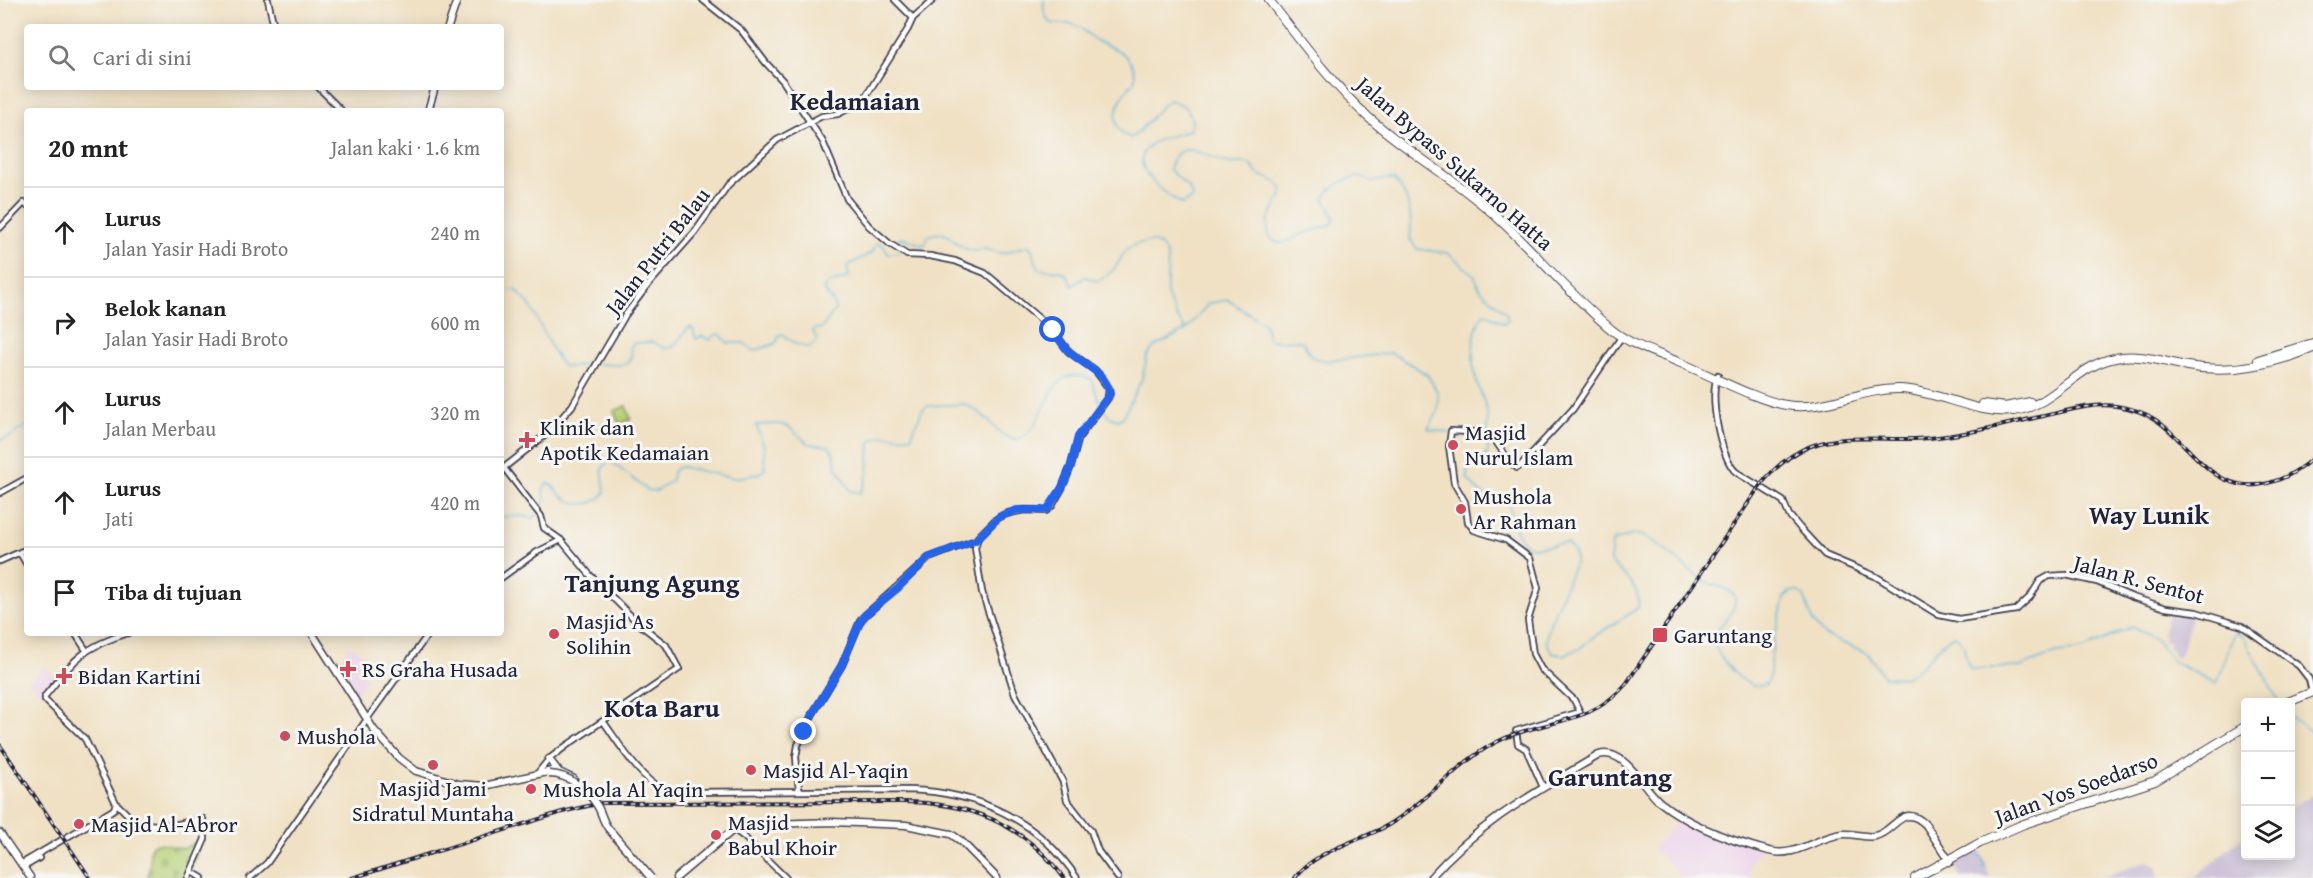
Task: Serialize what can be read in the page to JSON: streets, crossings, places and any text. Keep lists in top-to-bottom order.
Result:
{
  "streets": {
    "highway": ["Jalan Bypass Sukarno Hatta", "Jalan Yos Soedarso"],
    "street": ["Jalan Putri Balau", "Jalan R. Sentot"]
  },
  "crossings": [
    ["Jalan Bypass Sukarno Hatta", "Jalan R. Sentot"]
  ],
  "districts": [
    "Kedamaian",
    "Way Lunik",
    "Tanjung Agung",
    "Kota Baru",
    "Garuntang"
  ],
  "places": {
    "health": ["Klinik dan Apotik Kedamaian", "RS Graha Husada", "Bidan Kartini"],
    "other": [
      "Masjid Nurul Islam",
      "Mushola Ar Rahman",
      "Masjid As Solihin",
      "Mushola",
      "Masjid Jami Sidratul Muntaha",
      "Masjid Al-Yaqin",
      "Mushola Al Yaqin",
      "Masjid Al-Abror",
      "Masjid Babul Khoir"
    ],
    "transit": ["Garuntang"]
  },
  "page": {
    "search": "Cari di sini",
    "heading": ["20 mnt", "Jalan kaki · 1.6 km"],
    "list": [
      ["Lurus", "Jalan Yasir Hadi Broto", "240 m"],
      ["Belok kanan", "Jalan Yasir Hadi Broto", "600 m"],
      ["Lurus", "Jalan Merbau", "320 m"],
      ["Lurus", "Jati", "420 m"],
      "Tiba di tujuan"
    ],
    "map_buttons": ["+", "−"]
  }
}
